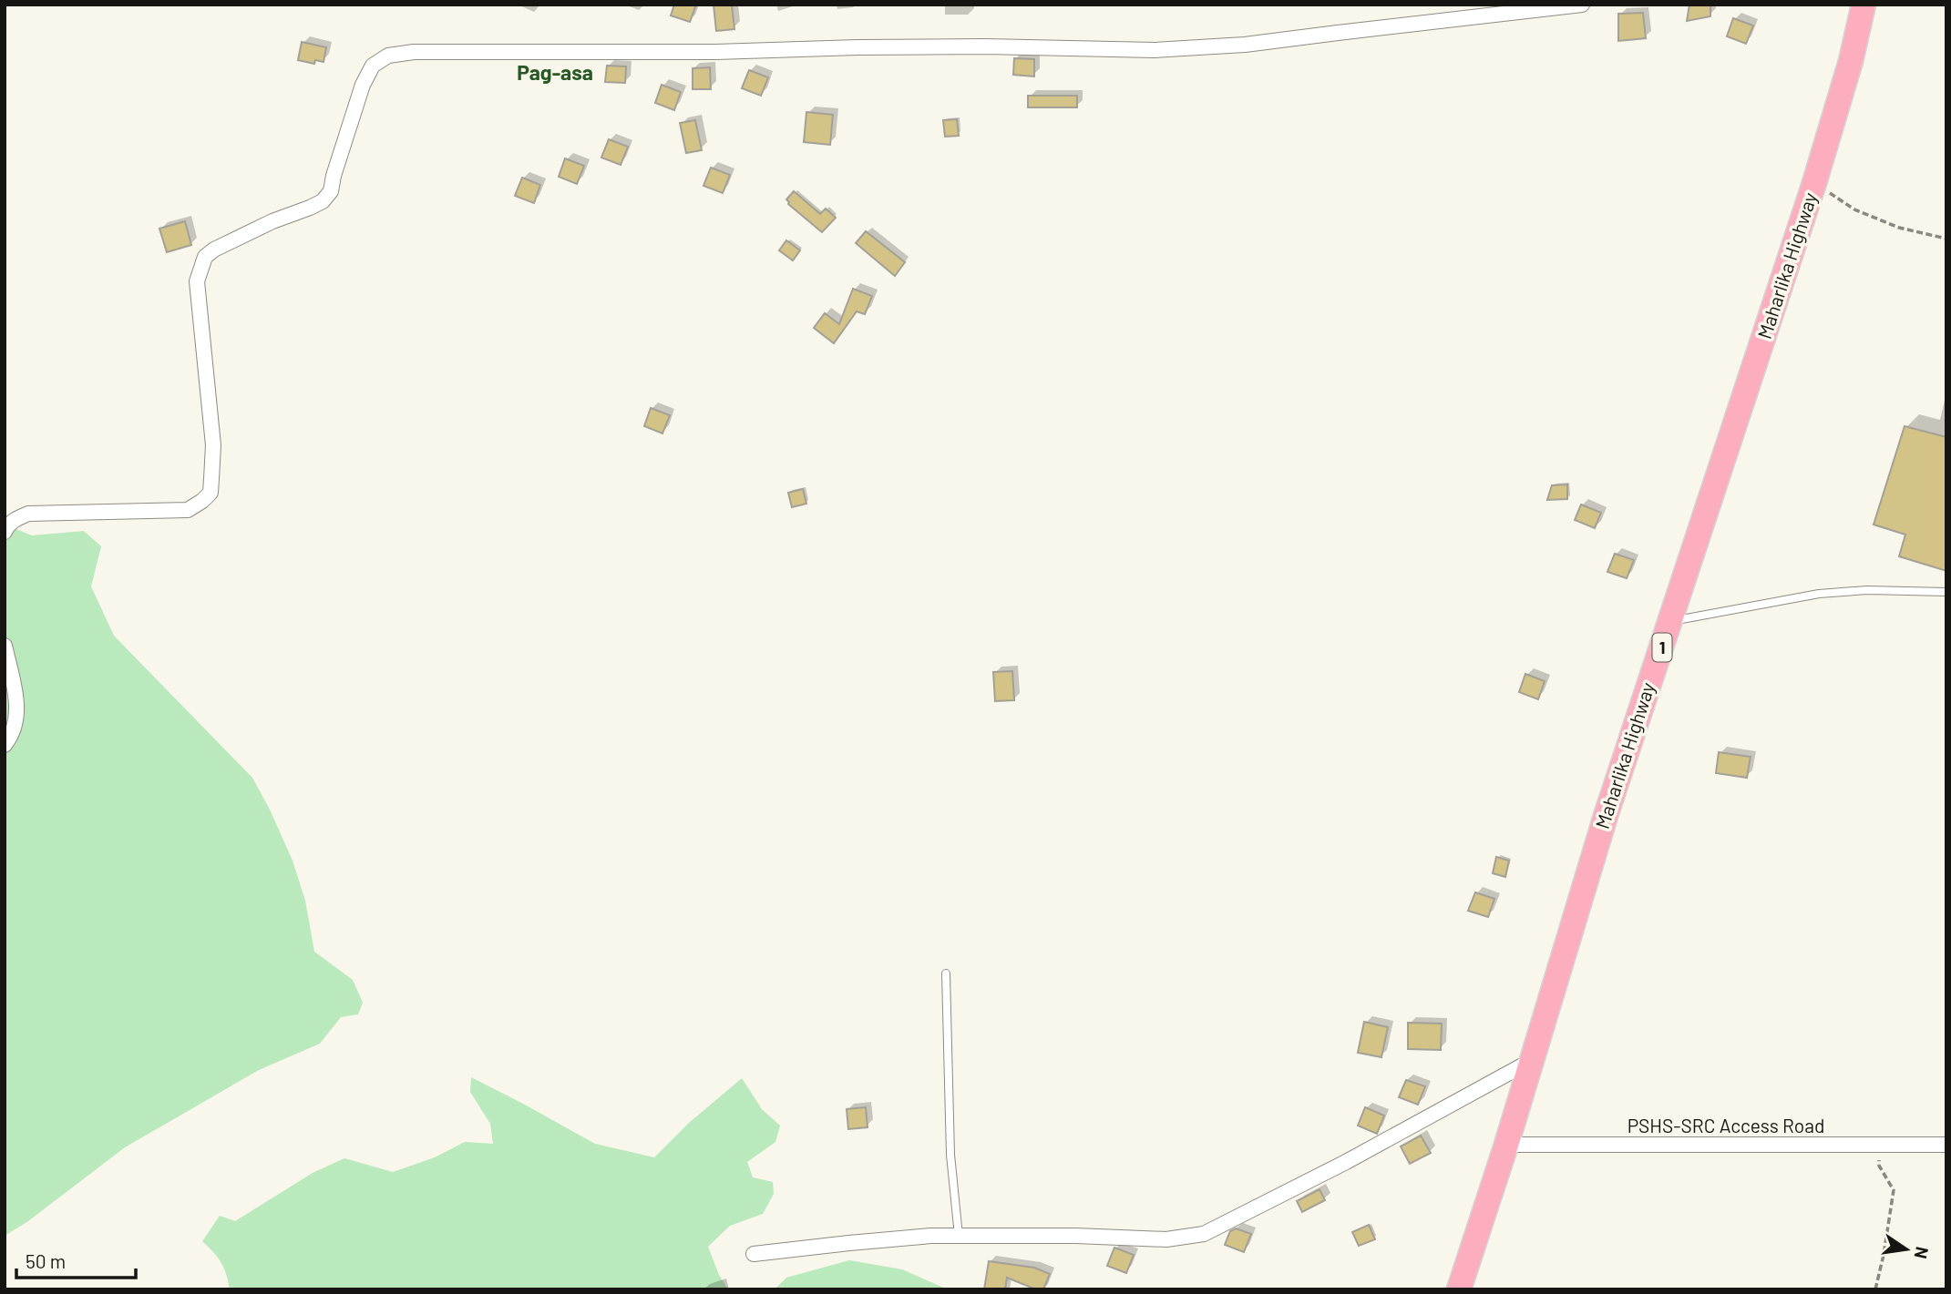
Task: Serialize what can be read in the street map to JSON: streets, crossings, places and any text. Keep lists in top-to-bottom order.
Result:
{
  "streets": {
    "highway": ["Maharlika Highway", "1"],
    "street": ["PSHS-SRC Access Road"]
  },
  "crossings": [
    ["Maharlika Highway", "PSHS-SRC Access Road"]
  ],
  "districts": ["Pag-asa"],
  "scale_bar": "50 m",
  "north": "right"
}
